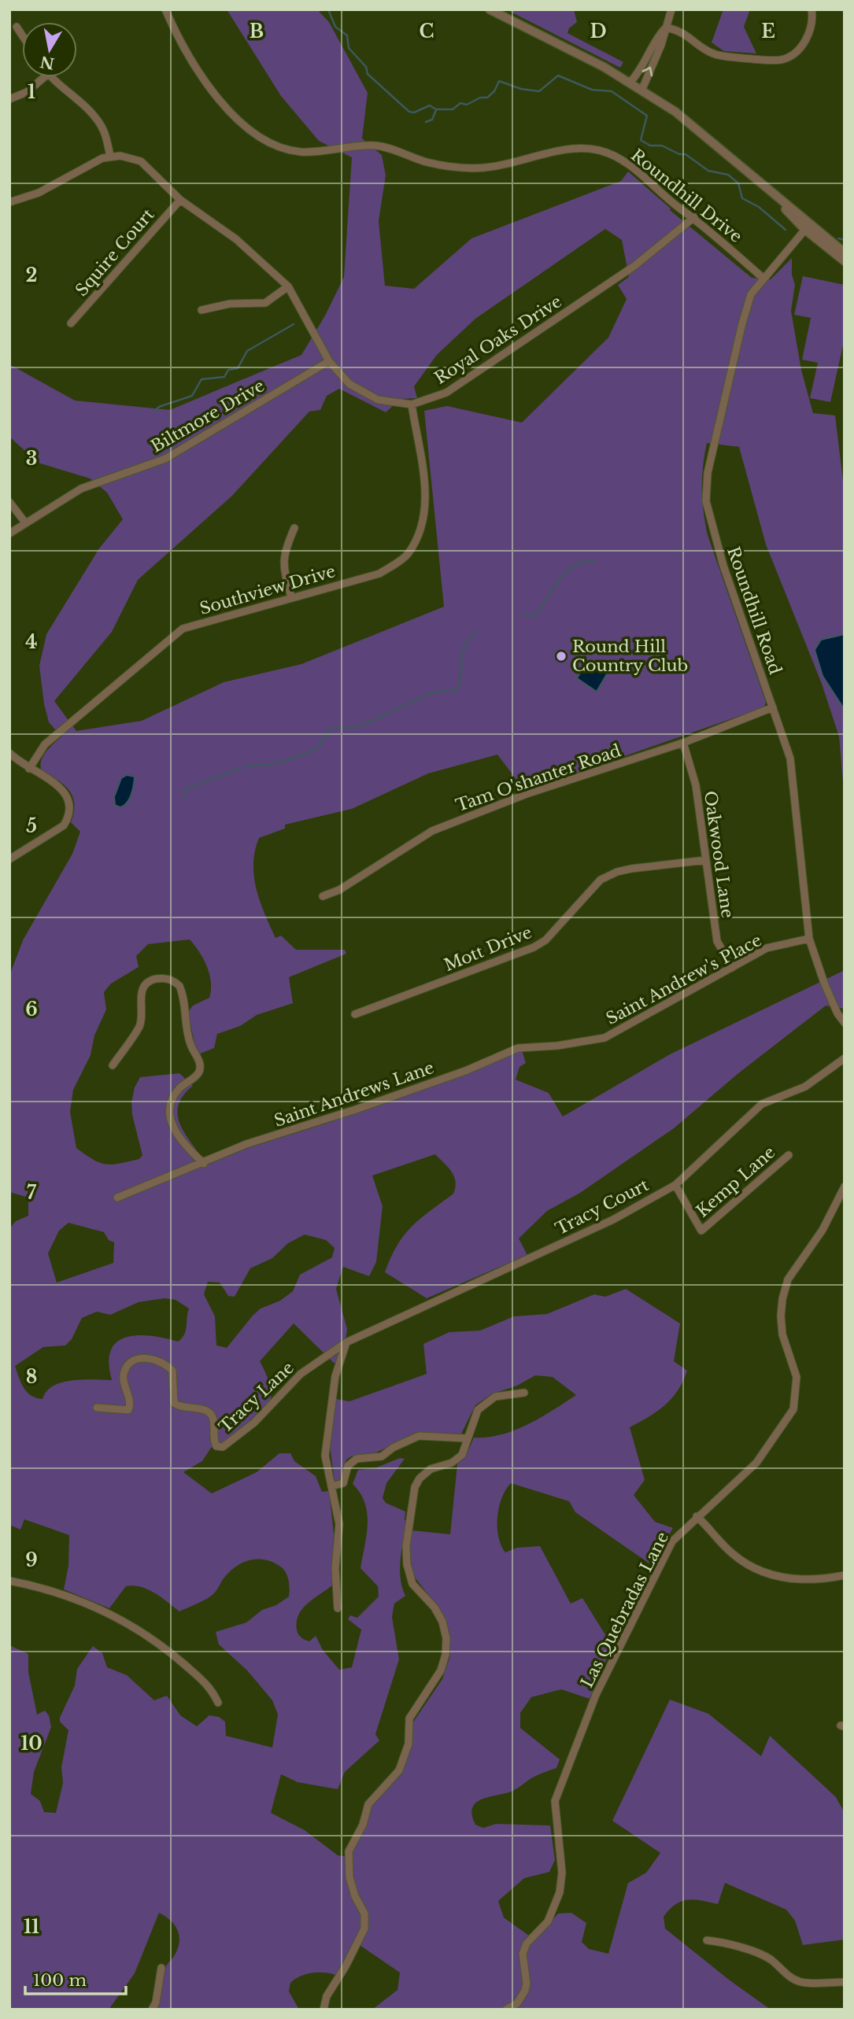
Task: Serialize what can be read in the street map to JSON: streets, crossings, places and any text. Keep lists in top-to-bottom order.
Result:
{
  "streets": {
    "street": [
      "Roundhill Drive",
      "Squire Court",
      "Royal Oaks Drive",
      "Biltmore Drive",
      "Southview Drive",
      "Roundhill Road",
      "Tam O'shanter Road",
      "Oakwood Lane",
      "Mott Drive",
      "Saint Andrew's Place",
      "Saint Andrews Lane",
      "Kemp Lane",
      "Tracy Court",
      "Tracy Lane",
      "Las Quebradas Lane"
    ]
  },
  "crossings": [
    ["Roundhill Drive", "Royal Oaks Drive"],
    ["Roundhill Drive", "Roundhill Road"],
    ["Squire Court", "Royal Oaks Drive"],
    ["Royal Oaks Drive", "Biltmore Drive"],
    ["Royal Oaks Drive", "Southview Drive"],
    ["Roundhill Road", "Tam O'shanter Road"],
    ["Roundhill Road", "Saint Andrew's Place"],
    ["Tam O'shanter Road", "Oakwood Lane"],
    ["Oakwood Lane", "Mott Drive"],
    ["Oakwood Lane", "Saint Andrew's Place"],
    ["Saint Andrew's Place", "Saint Andrews Lane"],
    ["Kemp Lane", "Tracy Court"],
    ["Tracy Court", "Tracy Lane"]
  ],
  "places": ["Round Hill Country Club"],
  "scale_bar": "100 m",
  "north": "bottom",
  "grid": {
    "columns": [
      "B",
      "C",
      "D",
      "E"
    ],
    "rows": [
      "1",
      "2",
      "3",
      "4",
      "5",
      "6",
      "7",
      "8",
      "9",
      "10",
      "11"
    ]
  }
}
